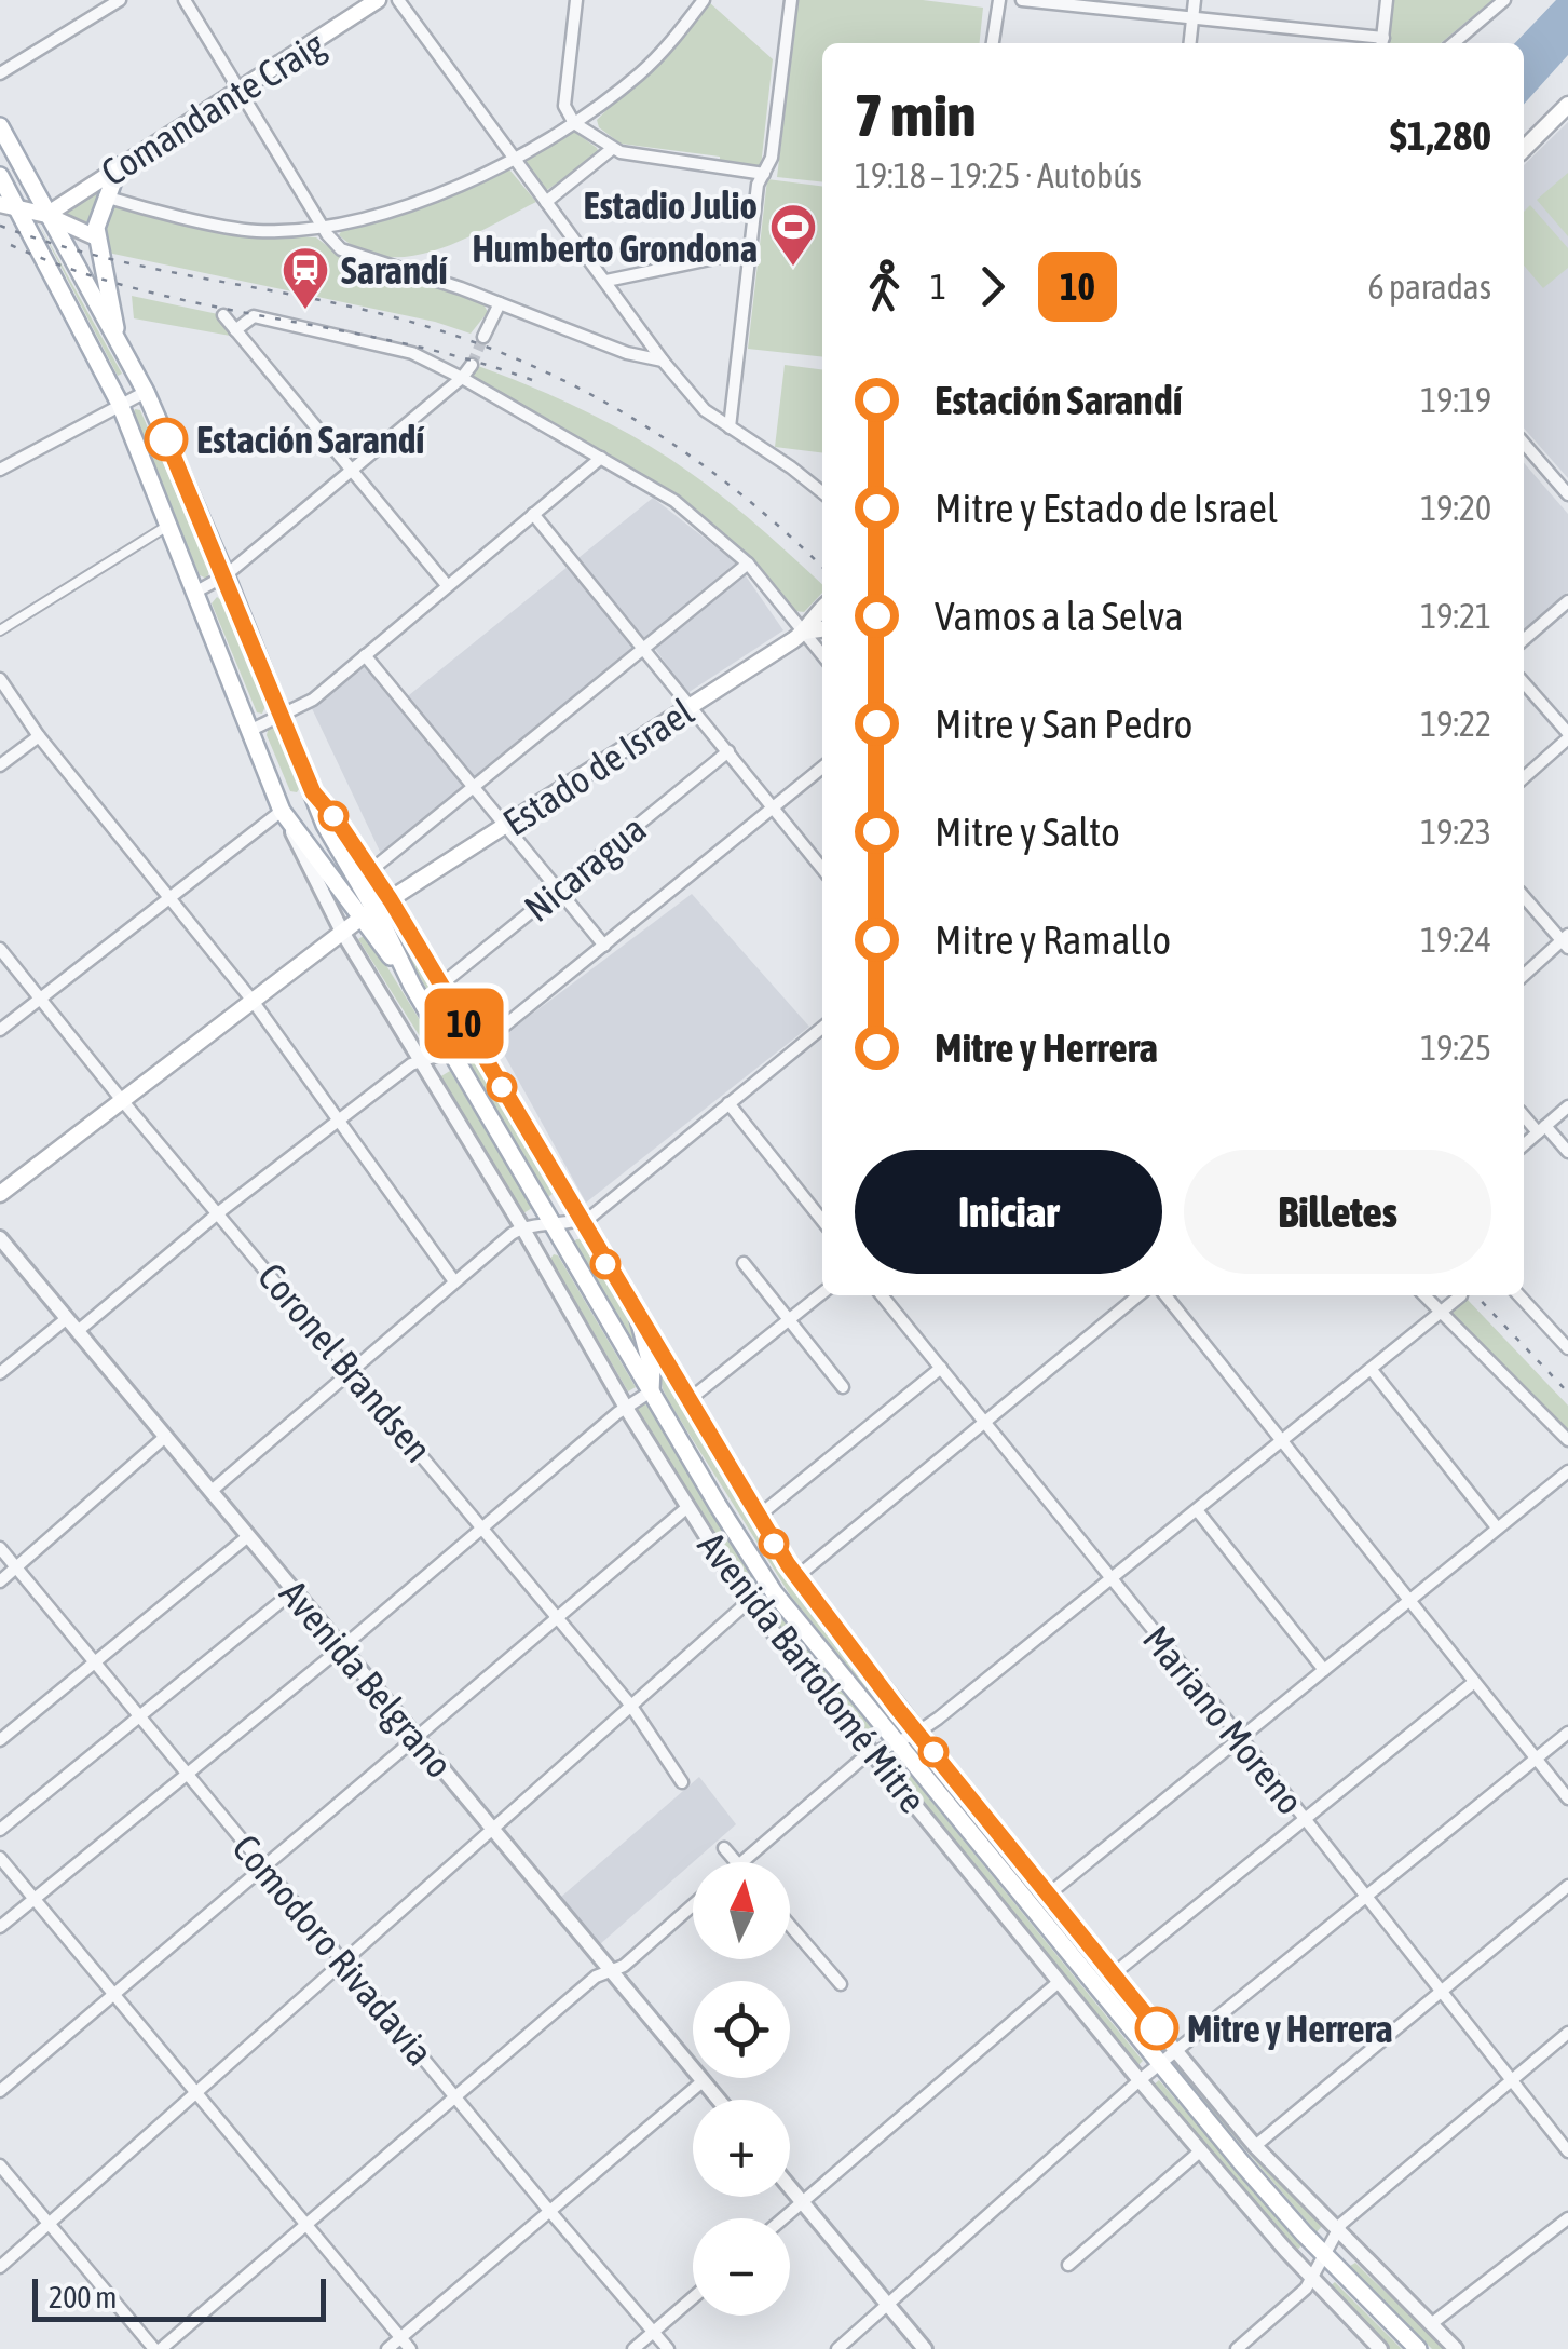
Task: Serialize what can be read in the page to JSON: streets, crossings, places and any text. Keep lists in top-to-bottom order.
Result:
{
  "streets": {
    "main road": ["Comandante Craig", "Estado de Israel", "Avenida Bartolomé Mitre"],
    "street": [
      "Nicaragua",
      "Coronel Brandsen",
      "Avenida Belgrano",
      "Mariano Moreno",
      "Comodoro Rivadavia"
    ]
  },
  "crossings": [
    ["Comandante Craig", "Avenida Bartolomé Mitre"],
    ["Estado de Israel", "Coronel Brandsen"],
    ["Estado de Israel", "Avenida Bartolomé Mitre"],
    ["Nicaragua", "Avenida Bartolomé Mitre"]
  ],
  "places": {
    "sports": ["Estadio Julio Humberto Grondona"],
    "station": ["Sarandí"],
    "other": ["Estación Sarandí", "Mitre y Herrera"]
  },
  "lines": ["bus line 10"],
  "scale_bar": "200 m",
  "north": "top",
  "page": {
    "on_map": "10",
    "heading": ["7 min", "19:18 – 19:25 · Autobús", "$1,280"],
    "legs": ["1", "10", "6 paradas"],
    "list": [
      {
        "name": "Estación Sarandí",
        "value": "19:19"
      },
      {
        "name": "Mitre y Estado de Israel",
        "value": "19:20"
      },
      {
        "name": "Vamos a la Selva",
        "value": "19:21"
      },
      {
        "name": "Mitre y San Pedro",
        "value": "19:22"
      },
      {
        "name": "Mitre y Salto",
        "value": "19:23"
      },
      {
        "name": "Mitre y Ramallo",
        "value": "19:24"
      },
      {
        "name": "Mitre y Herrera",
        "value": "19:25"
      }
    ],
    "buttons": ["Iniciar", "Billetes"],
    "map_buttons": ["+", "−"],
    "scale": "200 m"
  }
}
